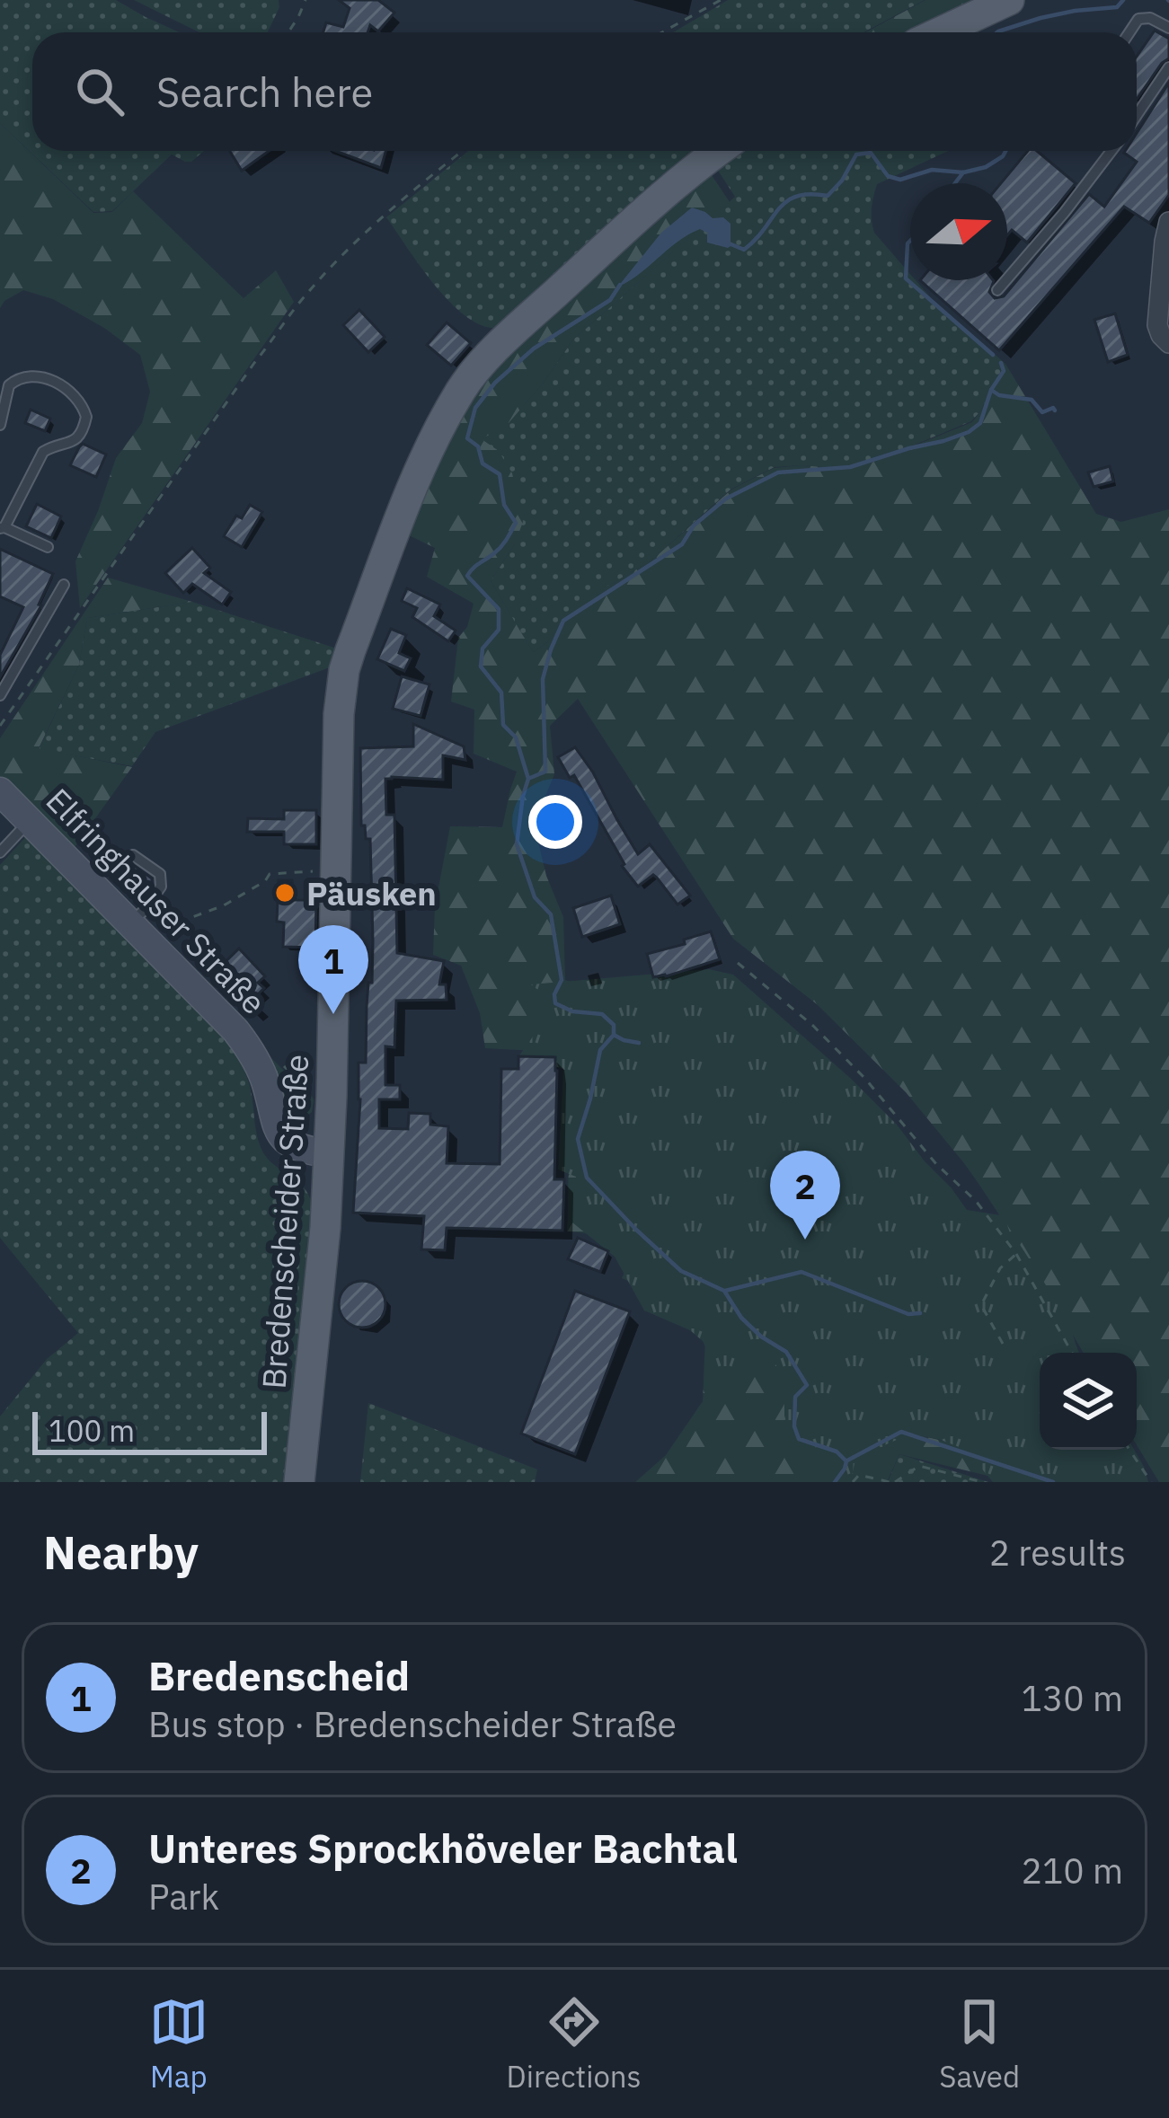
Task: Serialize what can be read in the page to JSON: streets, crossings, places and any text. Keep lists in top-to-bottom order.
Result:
{
  "streets": {
    "main road": ["Elfringhauser Straße", "Bredenscheider Straße"]
  },
  "crossings": [
    ["Elfringhauser Straße", "Bredenscheider Straße"]
  ],
  "places": ["Päusken"],
  "scale_bar": "100 m",
  "north": "right",
  "page": {
    "search": "Search here",
    "pins": ["1", "2"],
    "scale": "100 m",
    "heading": ["Nearby", "2 results"],
    "list": [
      {
        "mark": "1",
        "name": "Bredenscheid",
        "note": "Bus stop · Bredenscheider Straße",
        "value": "130 m"
      },
      {
        "mark": "2",
        "name": "Unteres Sprockhöveler Bachtal",
        "note": "Park",
        "value": "210 m"
      }
    ],
    "nav": ["Map", "Directions", "Saved"]
  }
}
